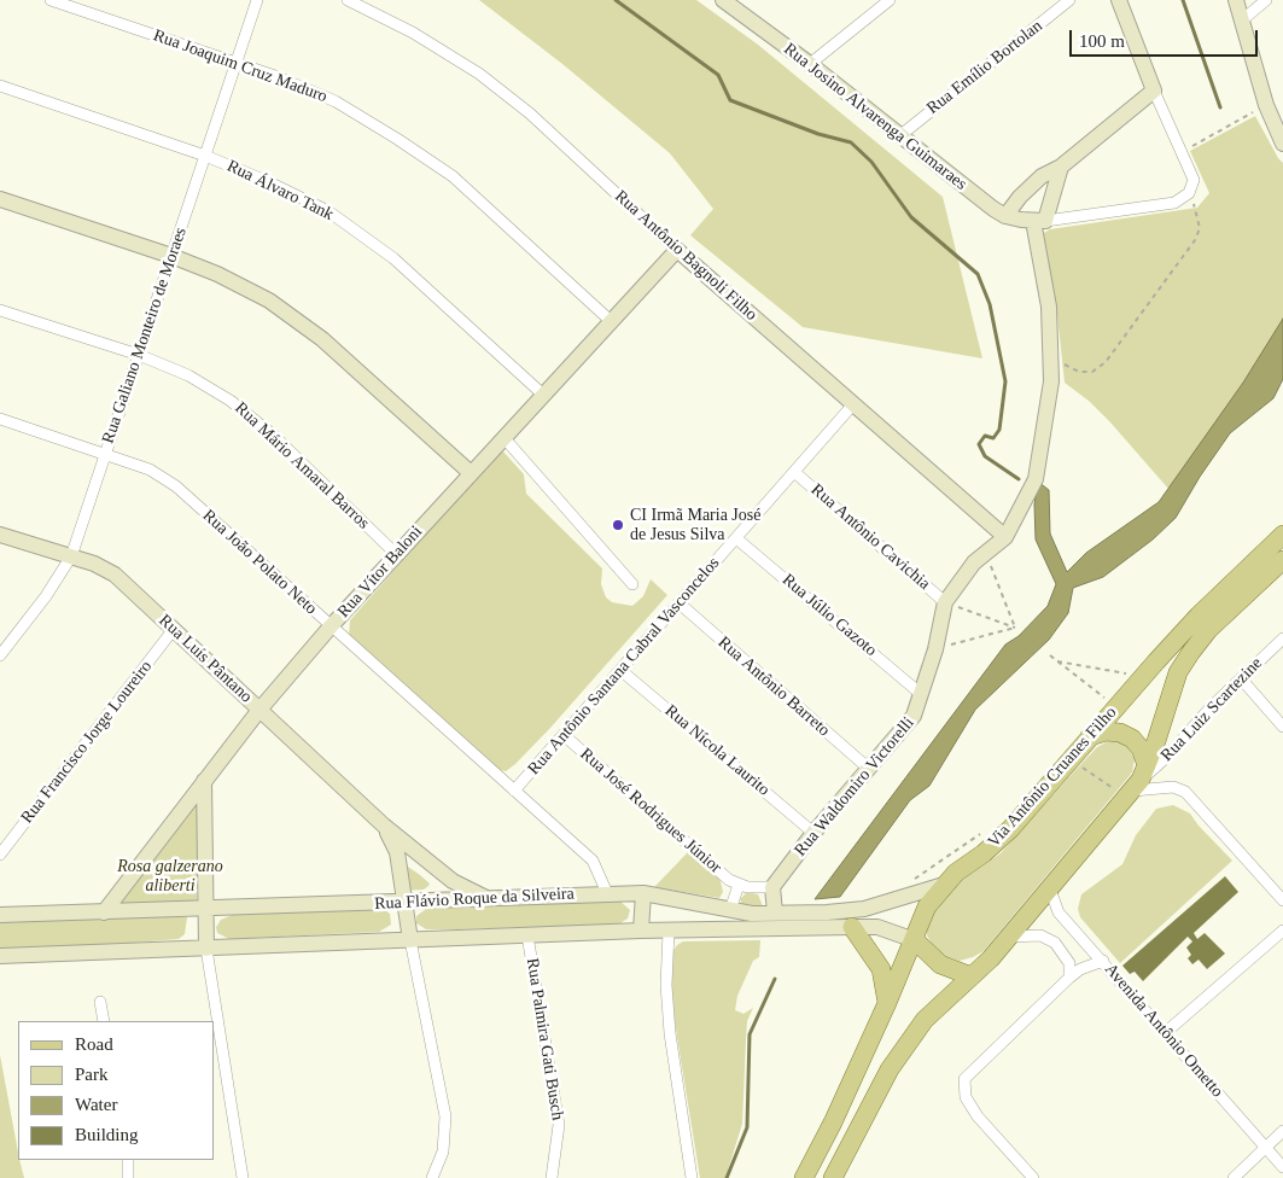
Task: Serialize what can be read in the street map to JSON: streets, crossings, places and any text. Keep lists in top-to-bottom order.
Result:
{
  "streets": {
    "main road": ["Via Antônio Cruanes Filho"],
    "street": [
      "Rua Joaquim Cruz Maduro",
      "Rua Emílio Bortolan",
      "Rua Josino Alvarenga Guimaraes",
      "Rua Álvaro Tank",
      "Rua Antônio Bagnoli Filho",
      "Rua Galiano Monteiro de Moraes",
      "Rua Mário Amaral Barros",
      "Rua Antônio Cavichia",
      "Rua João Polato Neto",
      "Rua Vítor Baloni",
      "Rua Júlio Gazoto",
      "Rua Luís Pântano",
      "Rua Antônio Santana Cabral Vasconcelos",
      "Rua Antônio Barreto",
      "Rua Luiz Scartezine",
      "Rua Francisco Jorge Loureiro",
      "Rua Nícola Laurito",
      "Rua Waldomiro Victorelli",
      "Rua José Rodrigues Júnior",
      "Rua Flávio Roque da Silveira",
      "Avenida Antônio Ometto",
      "Rua Palmira Gati Busch"
    ]
  },
  "crossings": [
    ["Rua Joaquim Cruz Maduro", "Rua Galiano Monteiro de Moraes"],
    ["Rua Joaquim Cruz Maduro", "Rua Vítor Baloni"],
    ["Rua Emílio Bortolan", "Rua Josino Alvarenga Guimaraes"],
    ["Rua Álvaro Tank", "Rua Galiano Monteiro de Moraes"],
    ["Rua Álvaro Tank", "Rua Vítor Baloni"],
    ["Rua Antônio Bagnoli Filho", "Rua Vítor Baloni"],
    ["Rua Antônio Bagnoli Filho", "Rua Antônio Santana Cabral Vasconcelos"],
    ["Rua Antônio Bagnoli Filho", "Rua Waldomiro Victorelli"],
    ["Rua Galiano Monteiro de Moraes", "Rua Mário Amaral Barros"],
    ["Rua Galiano Monteiro de Moraes", "Rua João Polato Neto"],
    ["Rua Galiano Monteiro de Moraes", "Rua Luís Pântano"],
    ["Rua Mário Amaral Barros", "Rua Vítor Baloni"],
    ["Rua Antônio Cavichia", "Rua Antônio Santana Cabral Vasconcelos"],
    ["Rua Antônio Cavichia", "Rua Waldomiro Victorelli"],
    ["Rua João Polato Neto", "Rua Vítor Baloni"],
    ["Rua João Polato Neto", "Rua Antônio Santana Cabral Vasconcelos"],
    ["Rua João Polato Neto", "Rua Flávio Roque da Silveira"],
    ["Rua Vítor Baloni", "Rua Luís Pântano"],
    ["Rua Vítor Baloni", "Rua Flávio Roque da Silveira"],
    ["Rua Júlio Gazoto", "Rua Antônio Santana Cabral Vasconcelos"],
    ["Rua Júlio Gazoto", "Rua Waldomiro Victorelli"],
    ["Rua Luís Pântano", "Rua Francisco Jorge Loureiro"],
    ["Rua Luís Pântano", "Rua Flávio Roque da Silveira"],
    ["Rua Antônio Santana Cabral Vasconcelos", "Rua Antônio Barreto"],
    ["Rua Antônio Santana Cabral Vasconcelos", "Rua Nícola Laurito"],
    ["Rua Antônio Santana Cabral Vasconcelos", "Rua José Rodrigues Júnior"],
    ["Rua Antônio Barreto", "Rua Waldomiro Victorelli"],
    ["Rua Nícola Laurito", "Rua Waldomiro Victorelli"],
    ["Via Antônio Cruanes Filho", "Rua Flávio Roque da Silveira"],
    ["Rua Waldomiro Victorelli", "Rua José Rodrigues Júnior"],
    ["Rua José Rodrigues Júnior", "Rua Flávio Roque da Silveira"]
  ],
  "parks": ["Rosa galzerano aliberti"],
  "places": ["CI Irmã Maria José de Jesus Silva"],
  "legend": [
    "Road",
    "Park",
    "Water",
    "Building"
  ],
  "scale_bar": "100 m"
}
